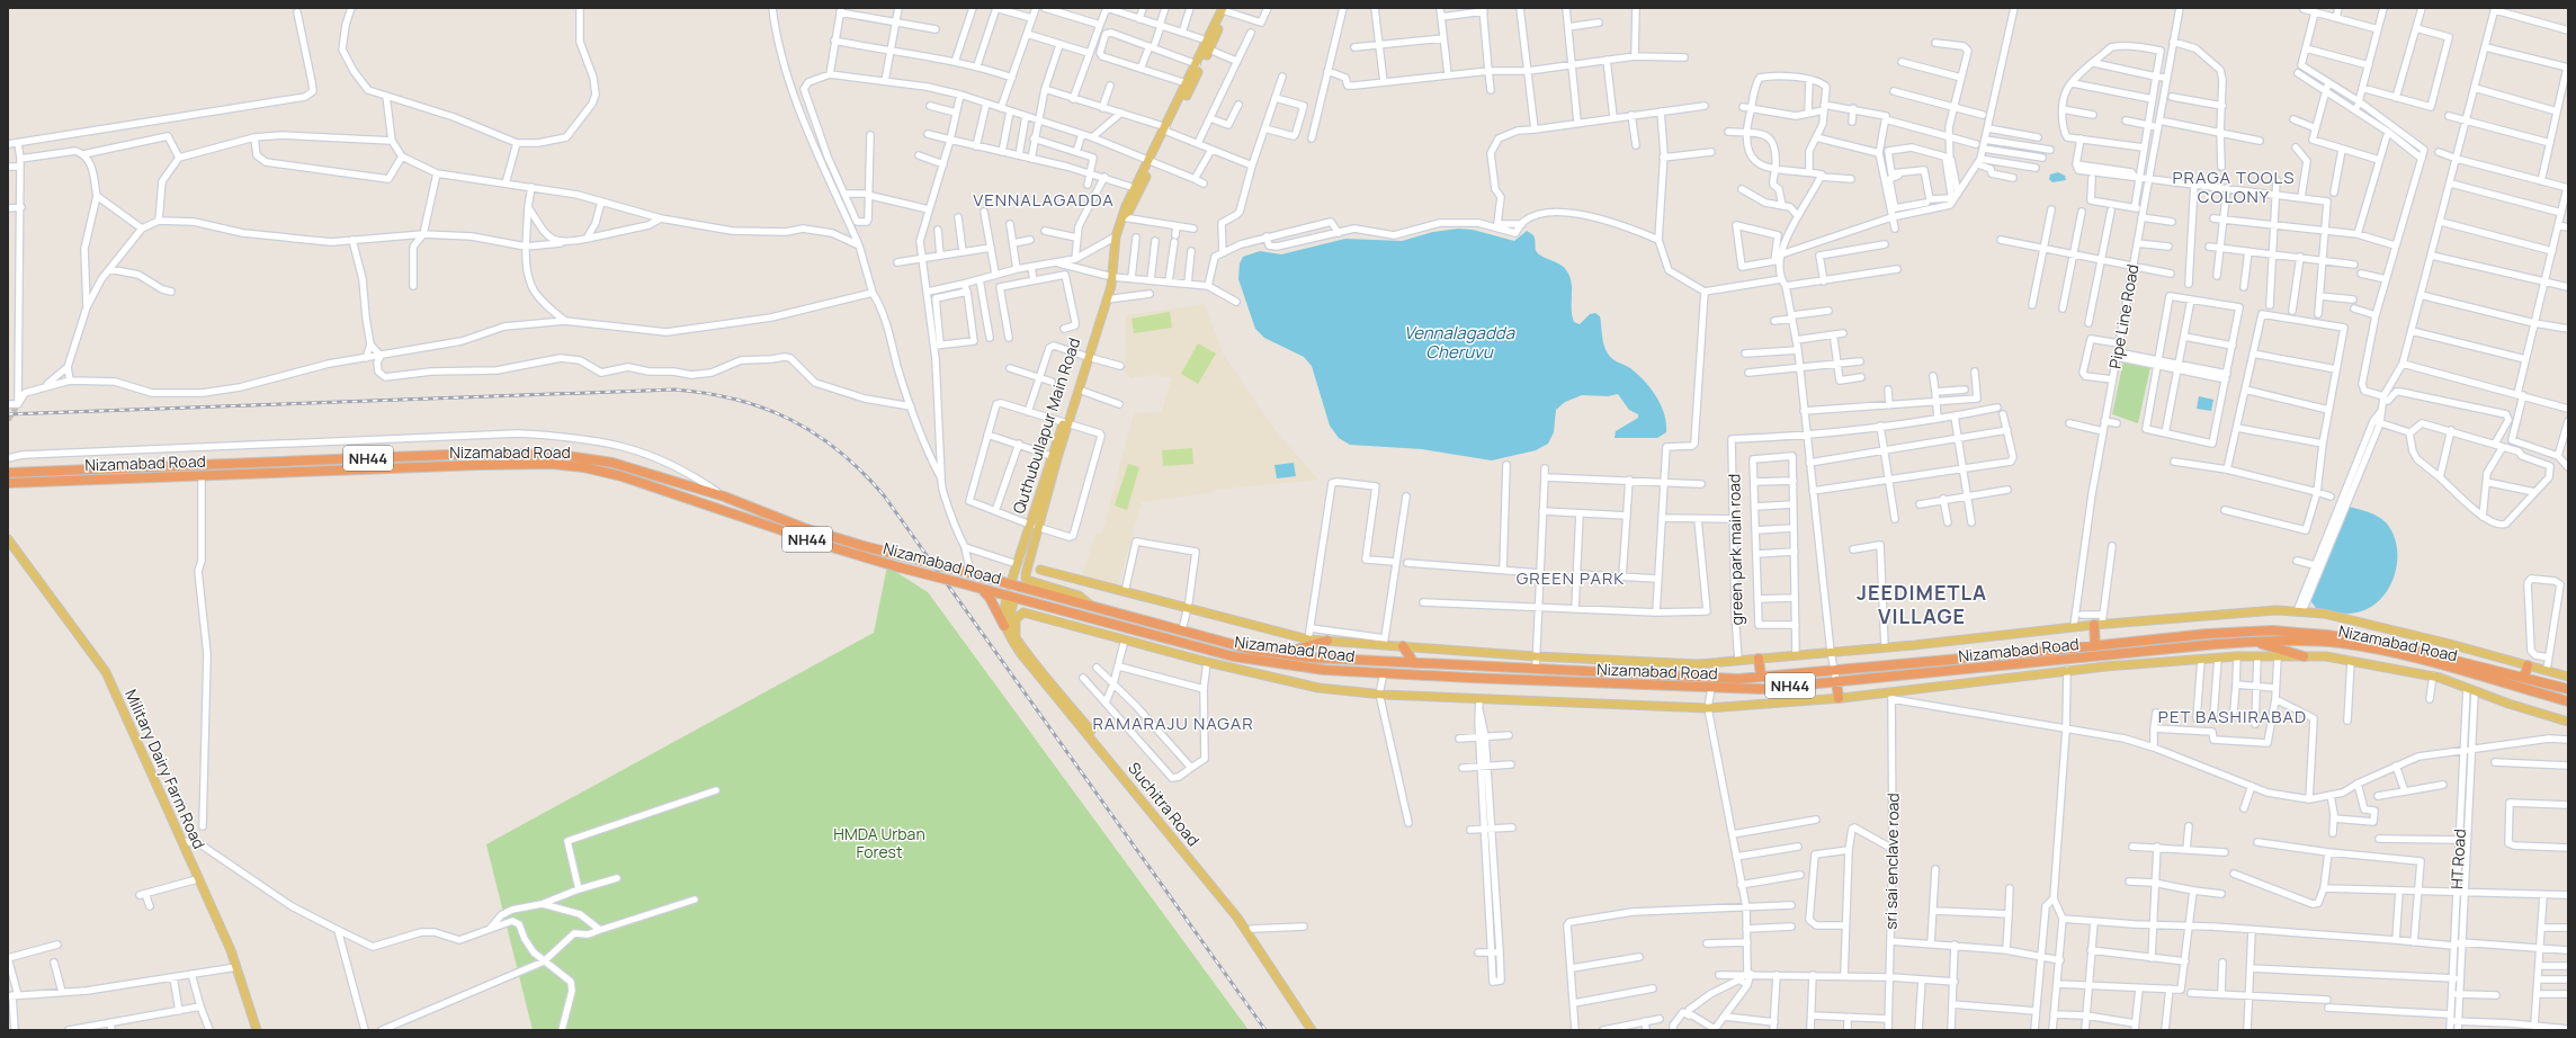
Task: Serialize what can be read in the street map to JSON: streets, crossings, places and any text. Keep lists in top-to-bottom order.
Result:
{
  "streets": {
    "highway": ["Nizamabad Road", "NH44"],
    "main road": ["Quthubullapur Main Road", "Military Dairy Farm Road", "Suchitra Road"],
    "street": [
      "Pipe Line Road",
      "green park main road",
      "HT Road",
      "sri sai enclave road"
    ]
  },
  "crossings": [
    ["Pipe Line Road", "Nizamabad Road"],
    ["Quthubullapur Main Road", "Nizamabad Road"],
    ["Nizamabad Road", "green park main road"],
    ["Nizamabad Road", "Suchitra Road"],
    ["Nizamabad Road", "HT Road"],
    ["Nizamabad Road", "sri sai enclave road"]
  ],
  "districts": [
    "PRAGA TOOLS COLONY",
    "VENNALAGADDA",
    "GREEN PARK",
    "JEEDIMETLA VILLAGE",
    "PET BASHIRABAD",
    "RAMARAJU NAGAR"
  ],
  "water": ["Vennalagadda Cheruvu"],
  "parks": ["HMDA Urban Forest"]
}
